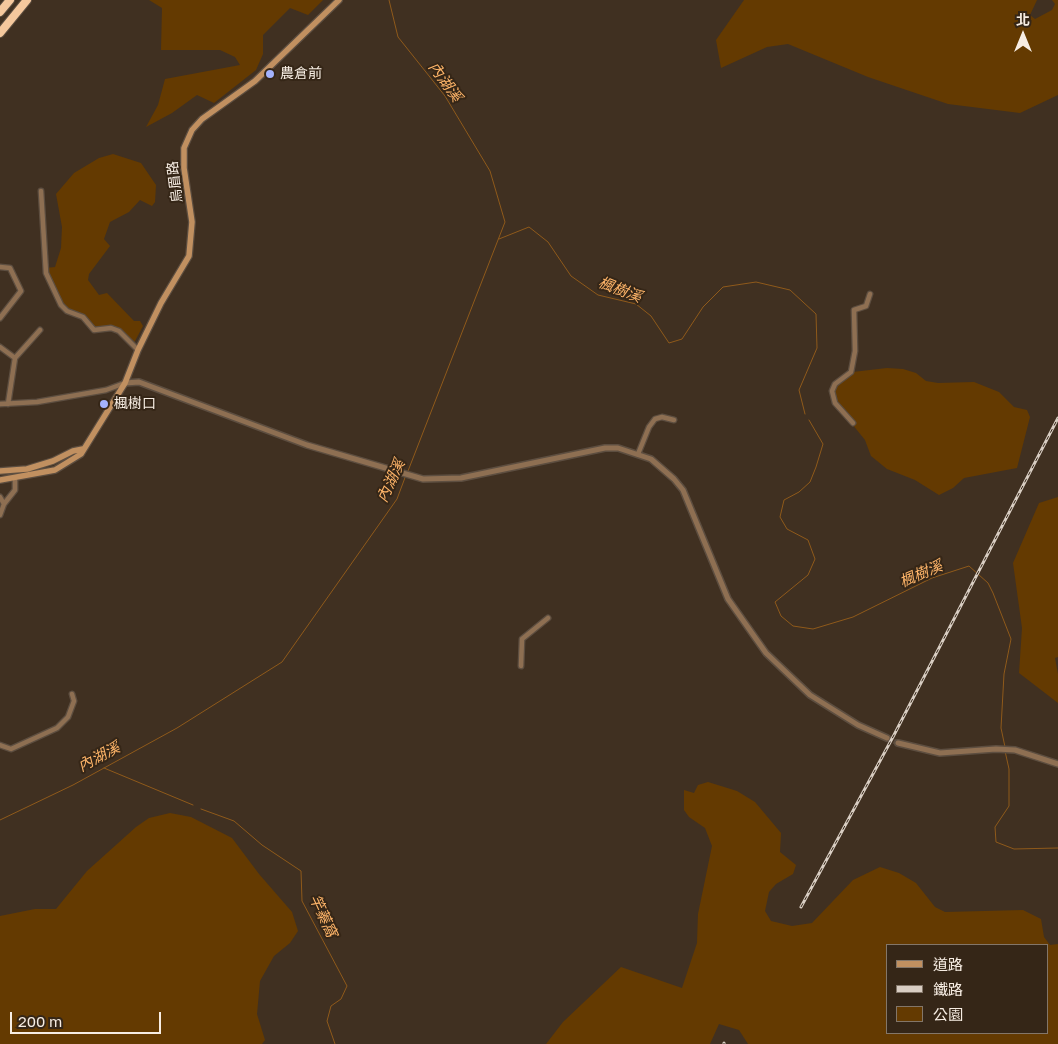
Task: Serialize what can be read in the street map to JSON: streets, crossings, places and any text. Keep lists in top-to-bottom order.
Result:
{
  "streets": {
    "main road": ["烏眉路"]
  },
  "water": ["內湖溪", "楓樹溪", "竿蓁窩"],
  "places": ["農倉前", "楓樹口"],
  "legend": ["道路", "鐵路", "公園"],
  "scale_bar": "200 m",
  "north": "top"
}
